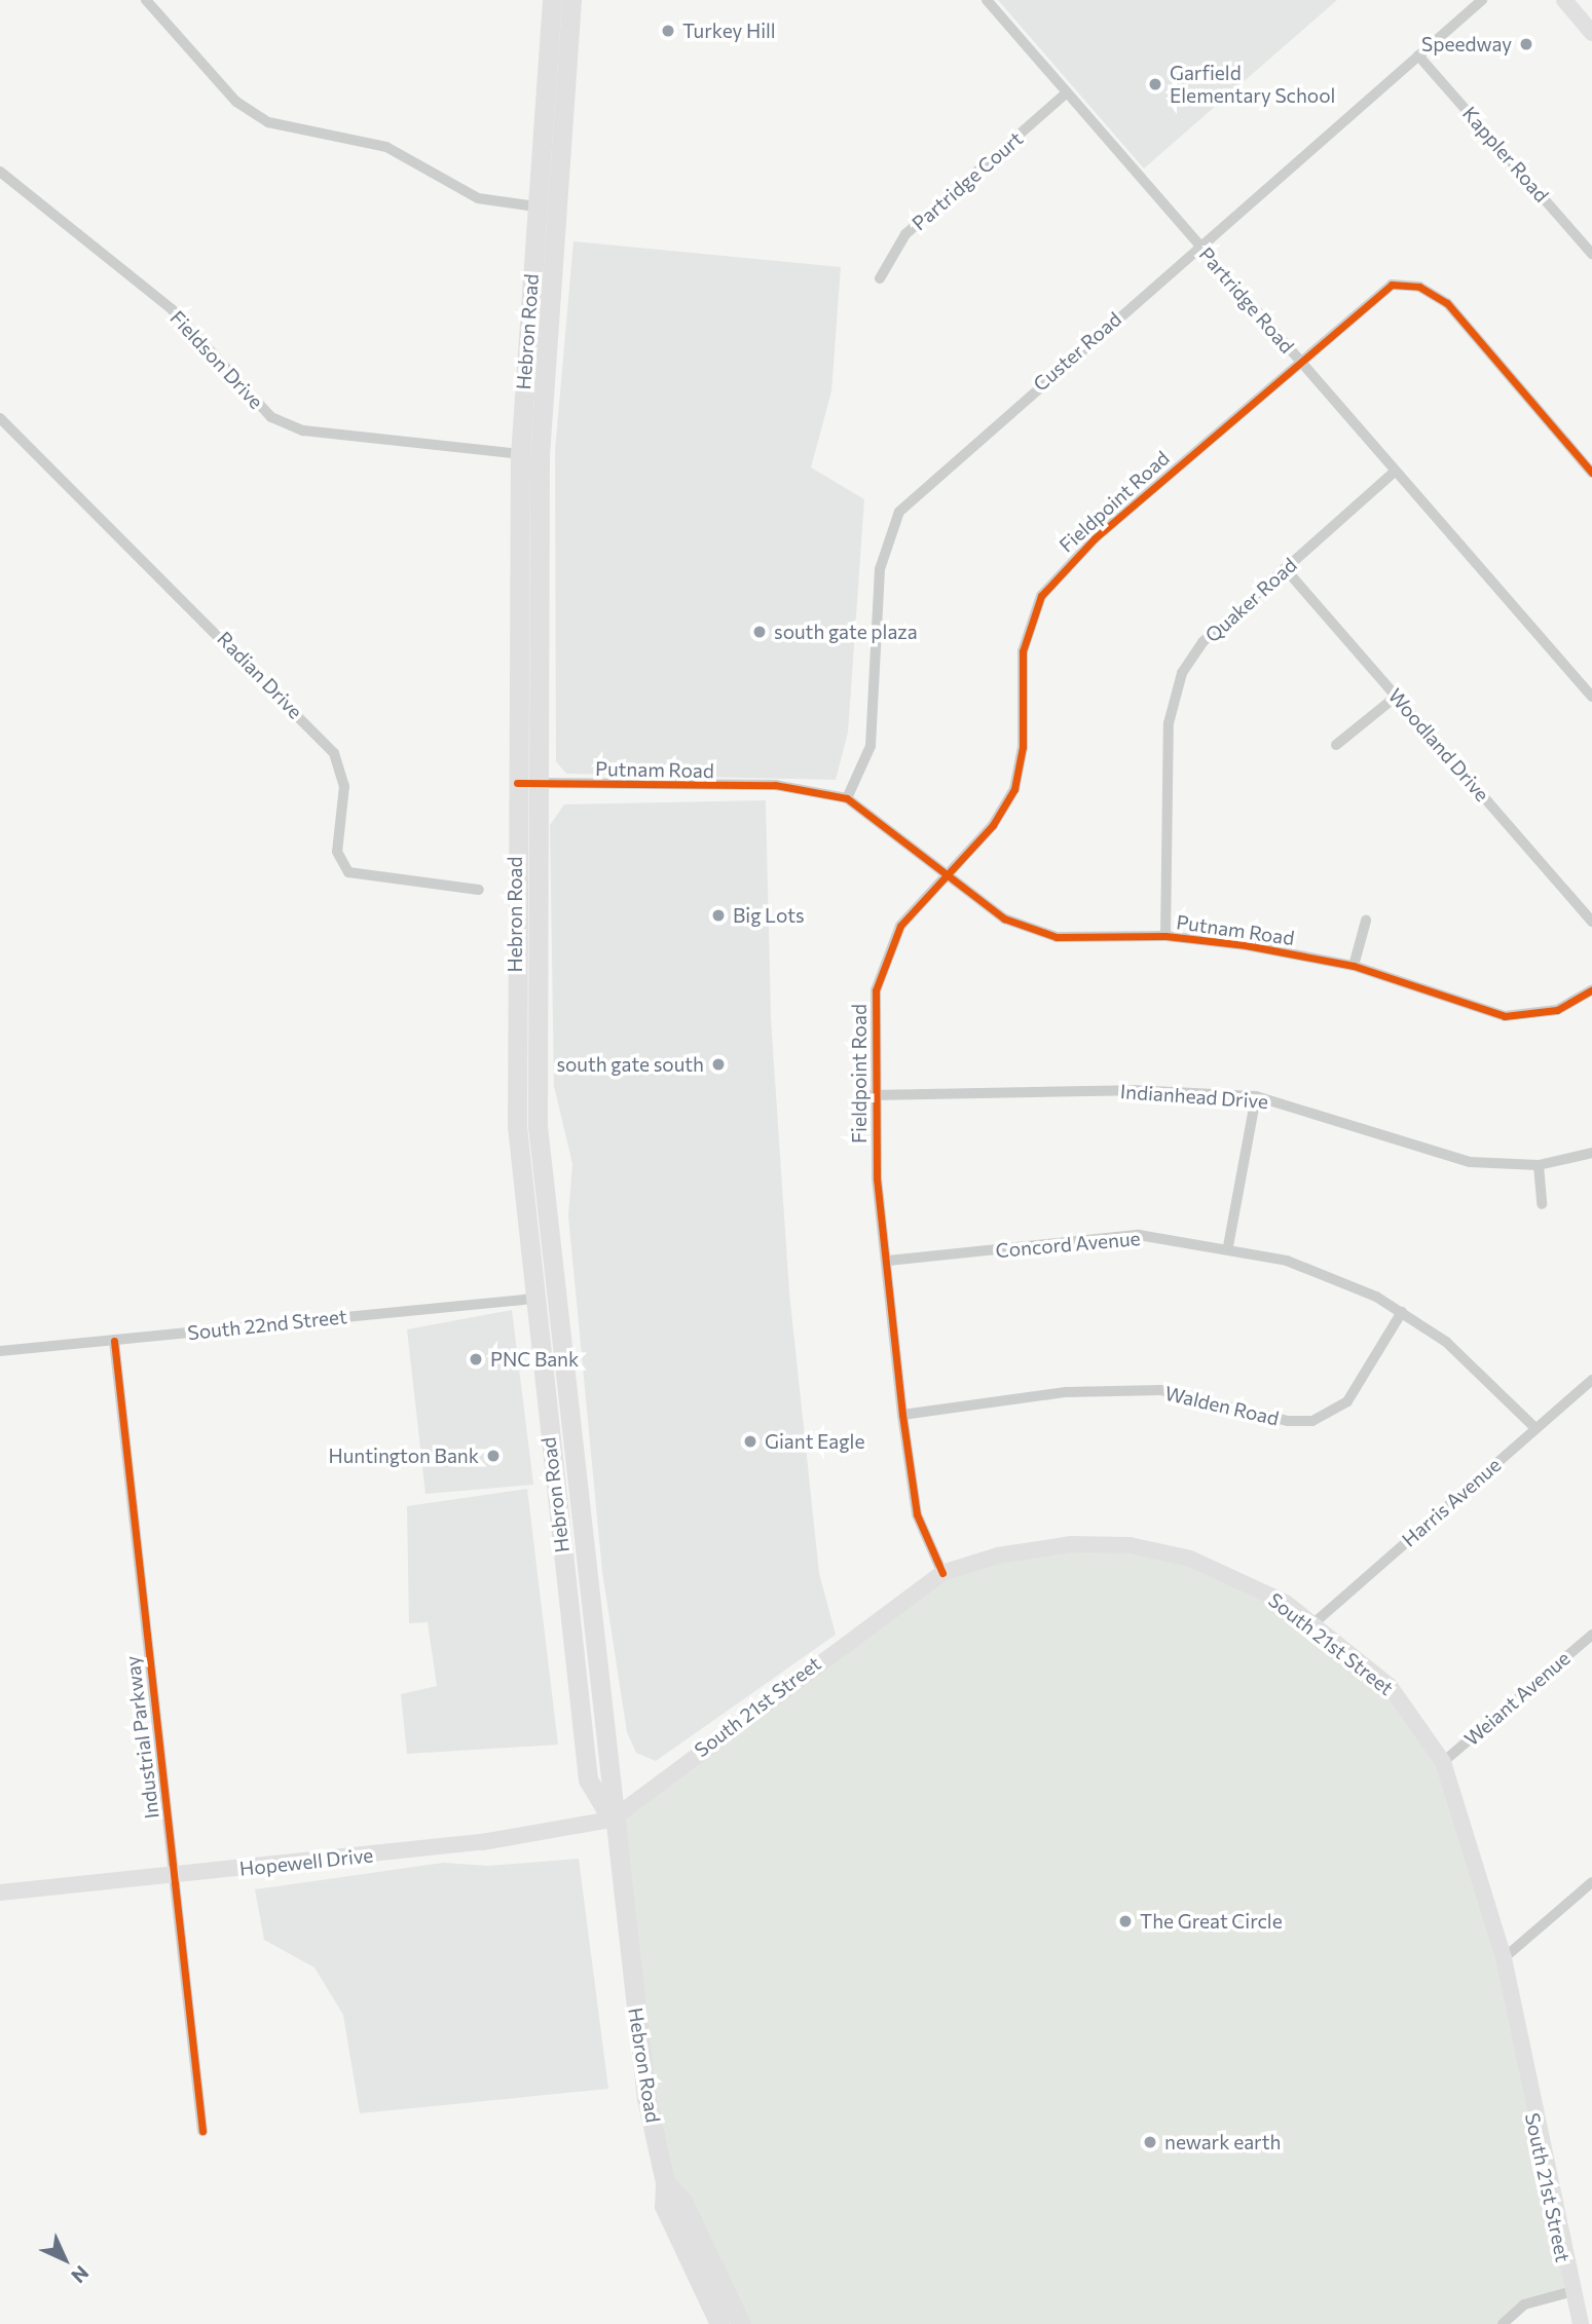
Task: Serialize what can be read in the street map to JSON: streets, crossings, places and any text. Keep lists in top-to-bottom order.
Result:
{
  "streets": {
    "highway": ["Hebron Road"],
    "main road": ["South 21st Street", "Hopewell Drive"],
    "street": [
      "Kappler Road",
      "Partridge Court",
      "Partridge Road",
      "Custer Road",
      "Fieldson Drive",
      "Fieldpoint Road",
      "Quaker Road",
      "Radian Drive",
      "Woodland Drive",
      "Putnam Road",
      "Indianhead Drive",
      "Concord Avenue",
      "South 22nd Street",
      "Walden Road",
      "Harris Avenue",
      "Weiant Avenue",
      "Industrial Parkway"
    ]
  },
  "crossings": [
    ["Kappler Road", "Custer Road"],
    ["Partridge Court", "Partridge Road"],
    ["Partridge Road", "Custer Road"],
    ["Partridge Road", "Fieldpoint Road"],
    ["Partridge Road", "Quaker Road"],
    ["Hebron Road", "Fieldson Drive"],
    ["Hebron Road", "Putnam Road"],
    ["Hebron Road", "South 22nd Street"],
    ["Hebron Road", "South 21st Street"],
    ["Hebron Road", "Hopewell Drive"],
    ["Custer Road", "Putnam Road"],
    ["Fieldpoint Road", "Putnam Road"],
    ["Fieldpoint Road", "Indianhead Drive"],
    ["Fieldpoint Road", "Concord Avenue"],
    ["Fieldpoint Road", "Walden Road"],
    ["Fieldpoint Road", "South 21st Street"],
    ["Quaker Road", "Woodland Drive"],
    ["Quaker Road", "Putnam Road"],
    ["Concord Avenue", "Walden Road"],
    ["Concord Avenue", "Harris Avenue"],
    ["South 22nd Street", "Industrial Parkway"],
    ["Harris Avenue", "South 21st Street"],
    ["South 21st Street", "Weiant Avenue"],
    ["South 21st Street", "Hopewell Drive"],
    ["Industrial Parkway", "Hopewell Drive"]
  ],
  "places": [
    "Turkey Hill",
    "Speedway",
    "Garfield Elementary School",
    "south gate plaza",
    "Big Lots",
    "south gate south",
    "PNC Bank",
    "Giant Eagle",
    "Huntington Bank",
    "The Great Circle",
    "newark earth"
  ],
  "north": "bottom right"
}
